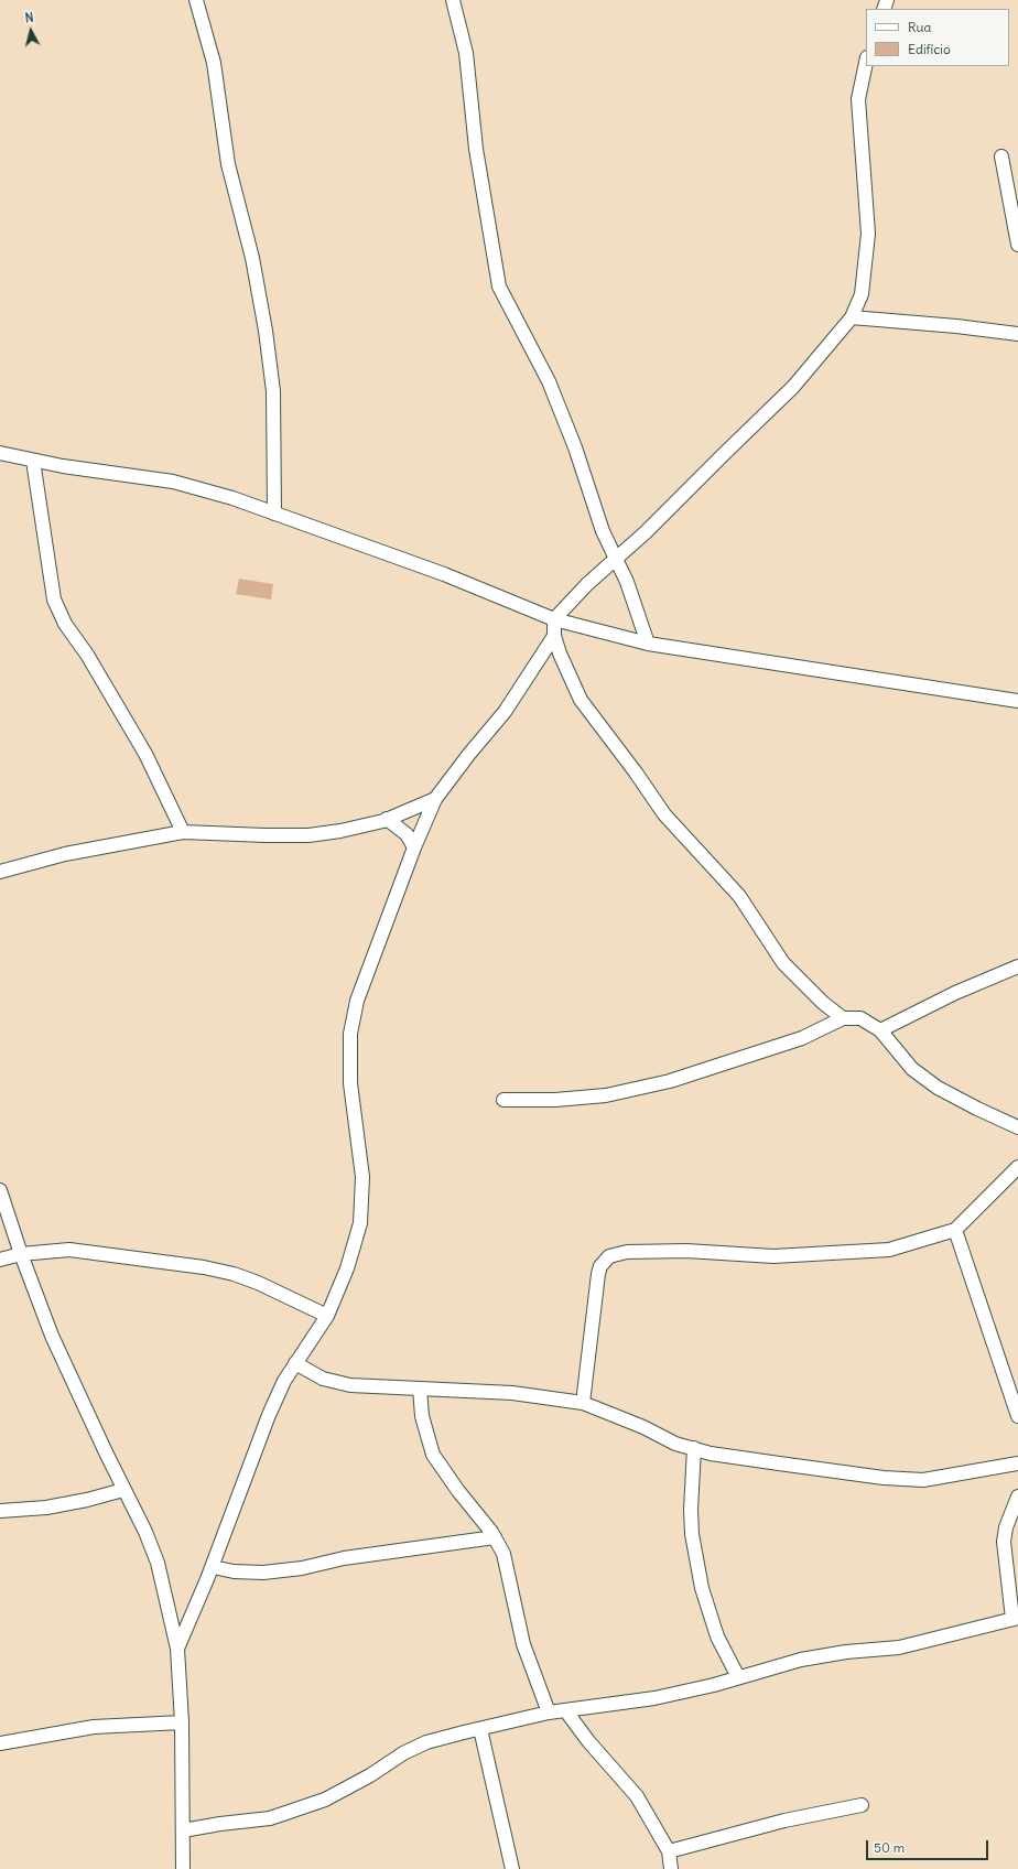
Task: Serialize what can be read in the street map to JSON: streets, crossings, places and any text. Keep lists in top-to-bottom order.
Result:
{
  "legend": ["Rua", "Edifício"],
  "scale_bar": "50 m",
  "north": "top"
}
